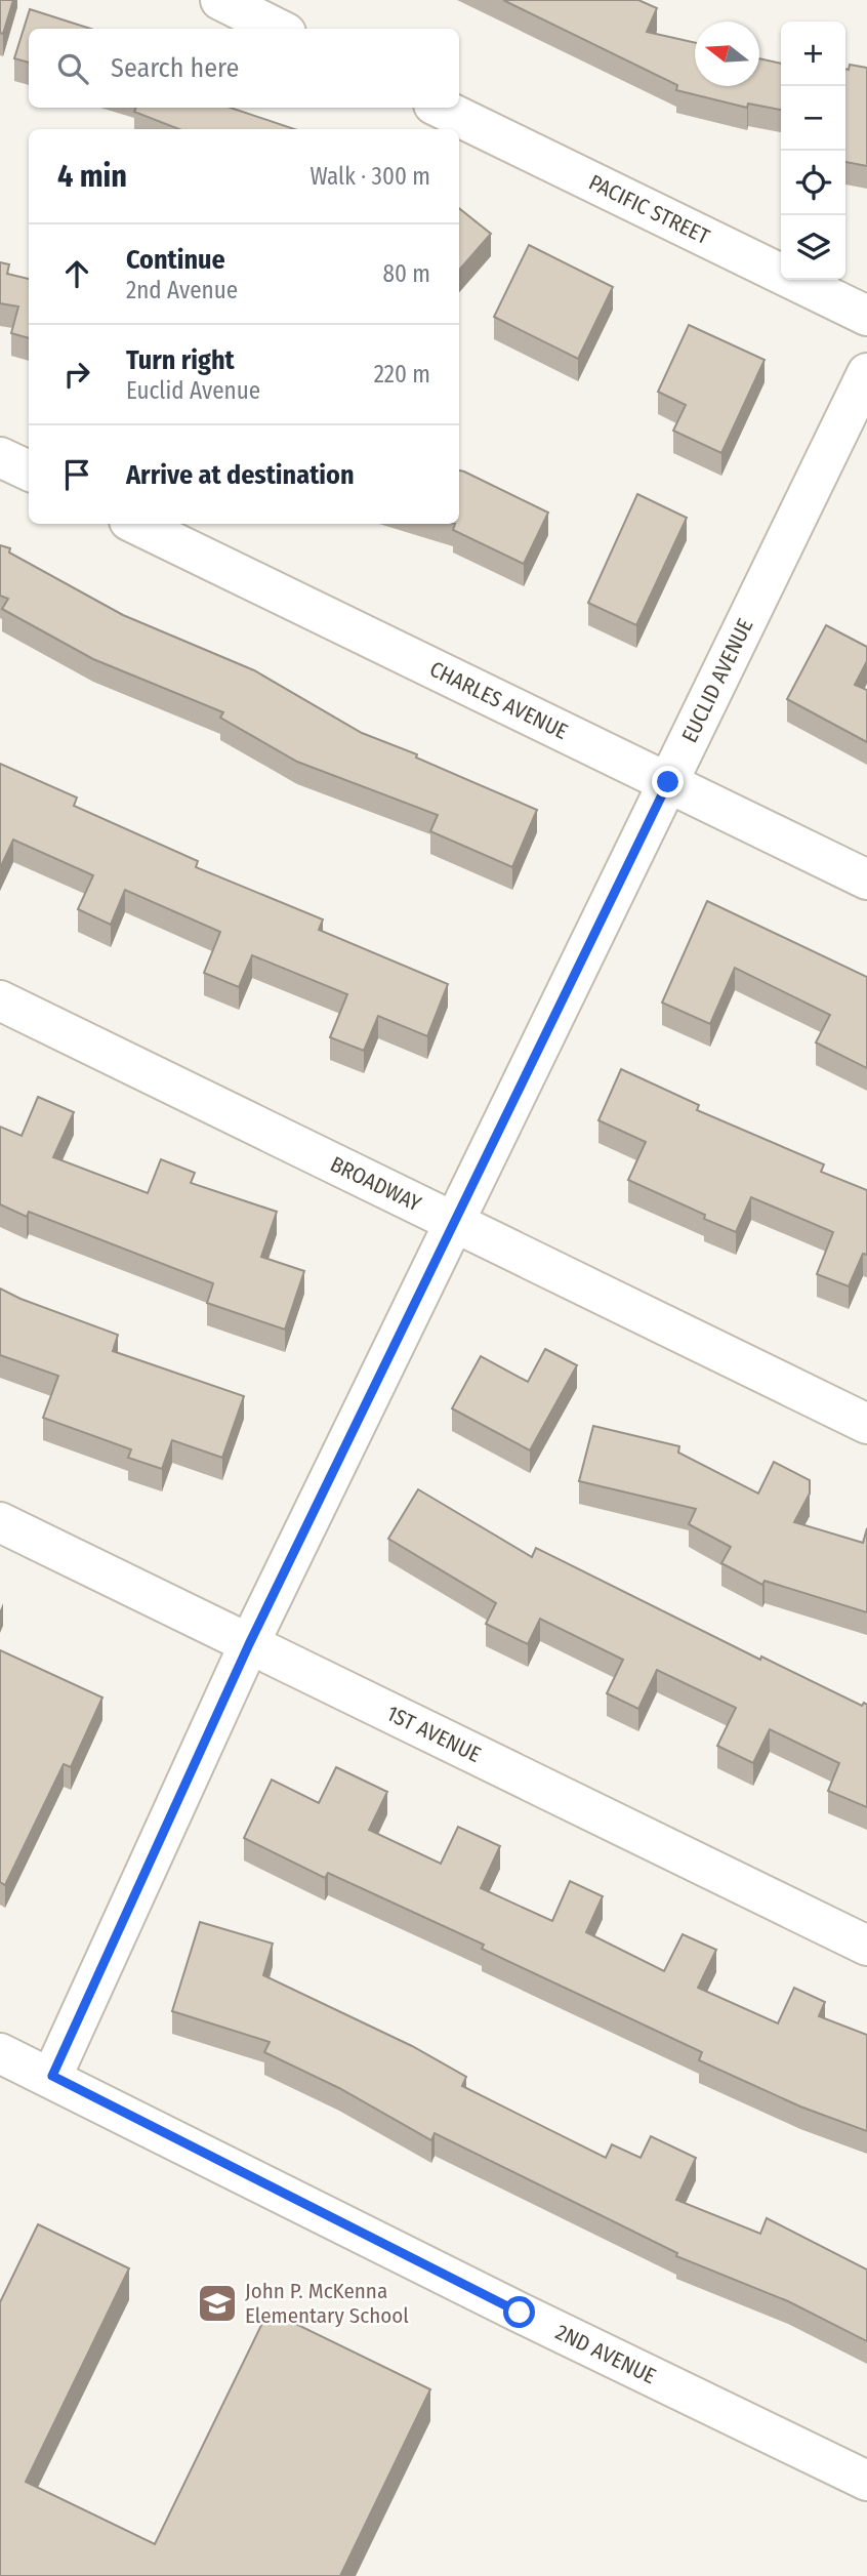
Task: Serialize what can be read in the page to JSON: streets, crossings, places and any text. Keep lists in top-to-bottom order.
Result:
{
  "streets": {
    "street": [
      "PACIFIC STREET",
      "EUCLID AVENUE",
      "CHARLES AVENUE",
      "BROADWAY",
      "1ST AVENUE",
      "2ND AVENUE"
    ]
  },
  "crossings": [
    ["EUCLID AVENUE", "CHARLES AVENUE"],
    ["EUCLID AVENUE", "BROADWAY"],
    ["EUCLID AVENUE", "1ST AVENUE"],
    ["EUCLID AVENUE", "2ND AVENUE"]
  ],
  "places": {
    "school or university": ["John P. McKenna Elementary School"]
  },
  "north": "left",
  "page": {
    "map_buttons": ["+", "−"],
    "search": "Search here",
    "heading": ["4 min", "Walk · 300 m"],
    "list": [
      ["Continue", "2nd Avenue", "80 m"],
      ["Turn right", "Euclid Avenue", "220 m"],
      "Arrive at destination"
    ]
  }
}
